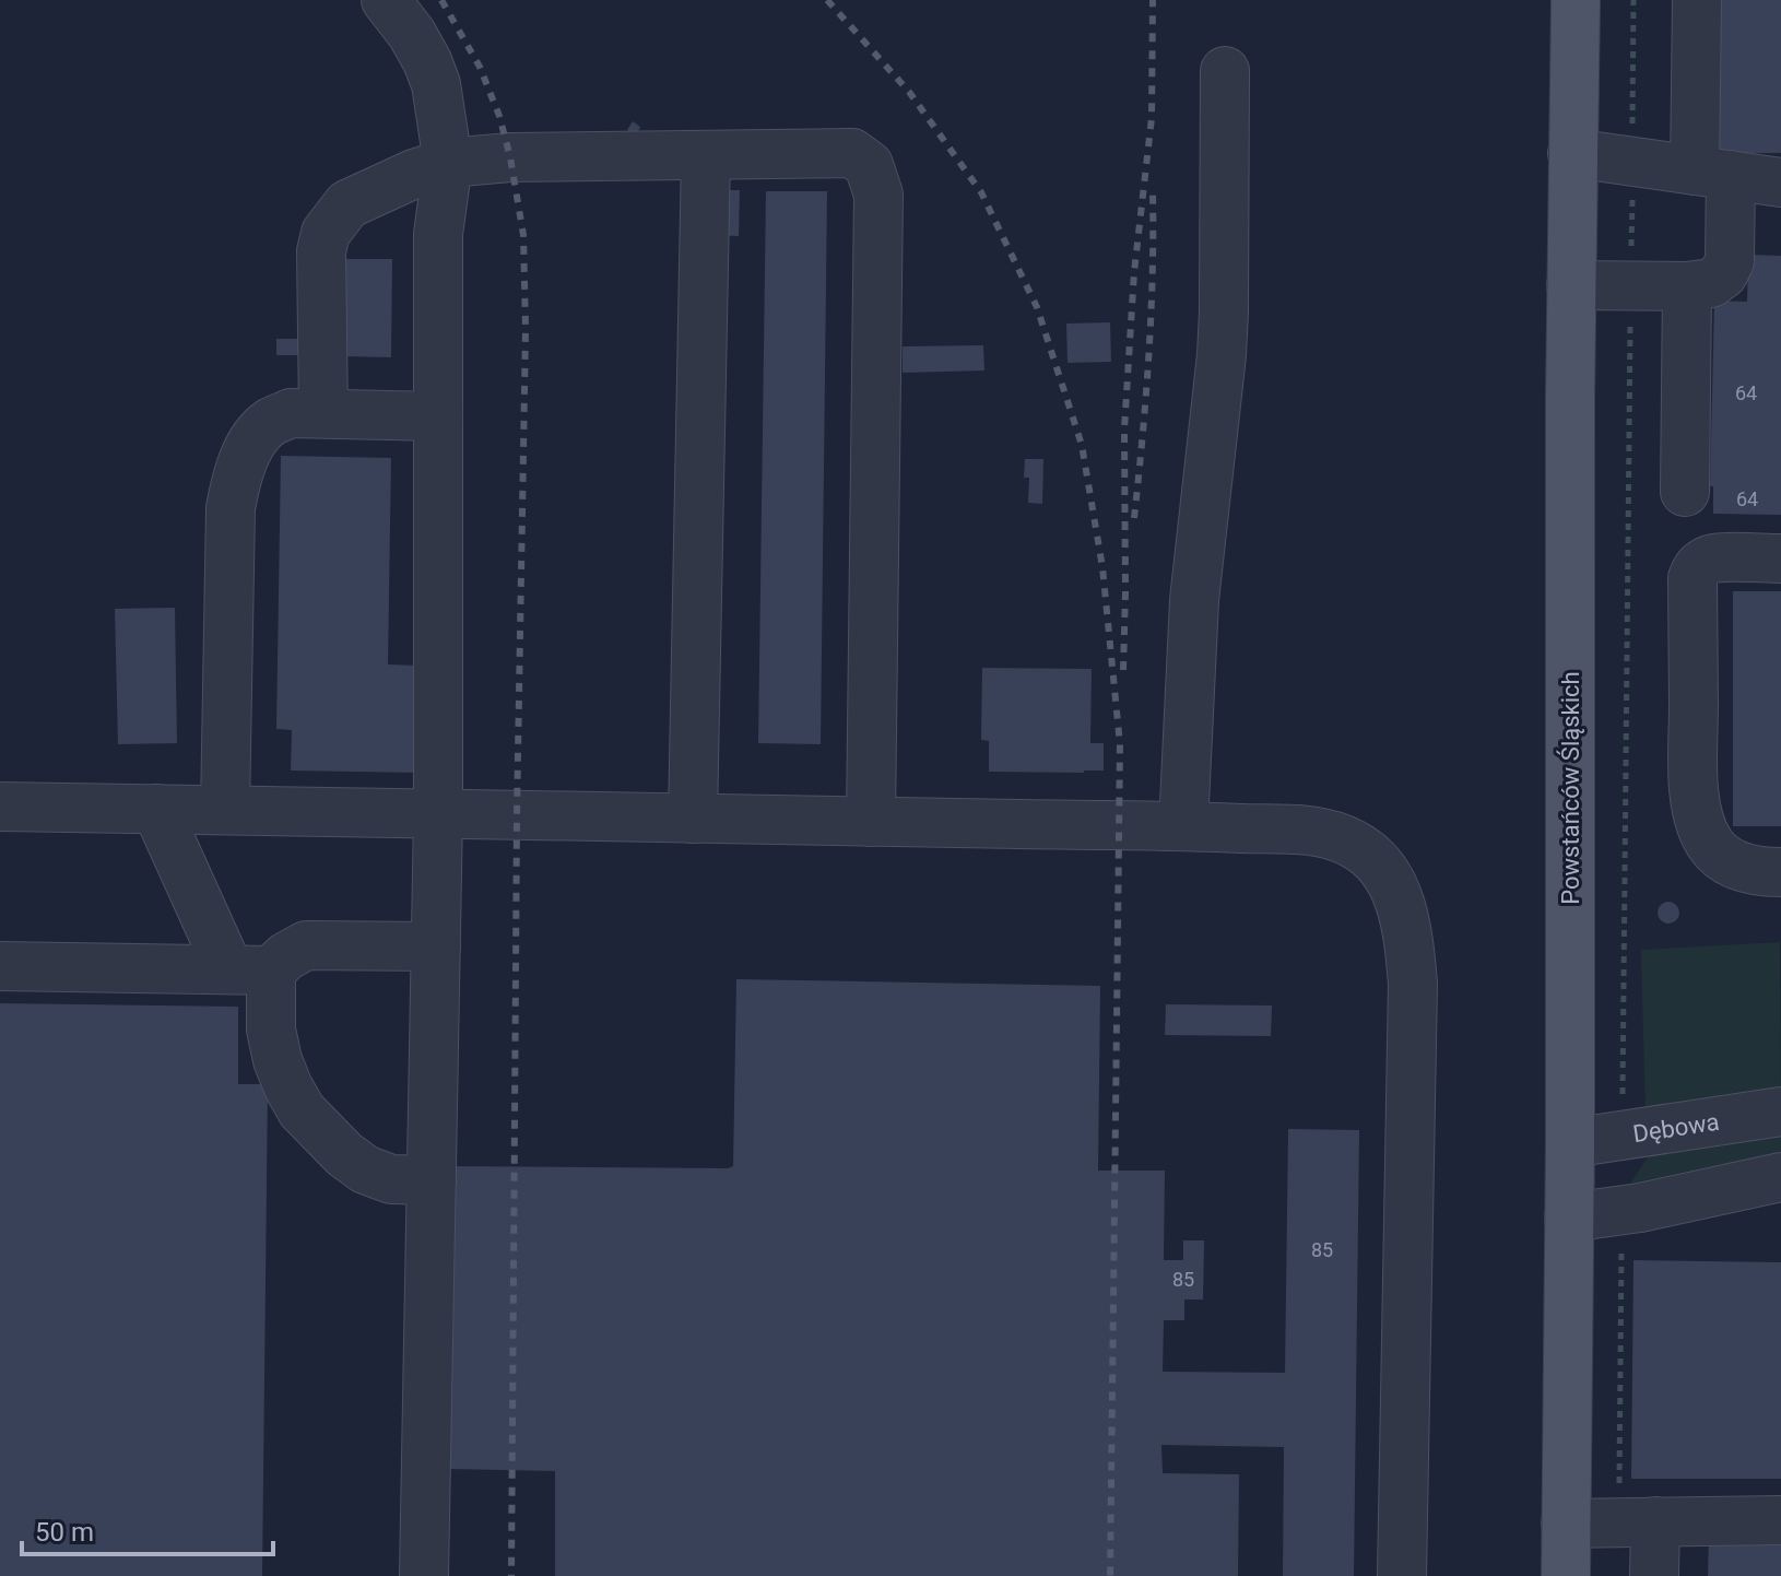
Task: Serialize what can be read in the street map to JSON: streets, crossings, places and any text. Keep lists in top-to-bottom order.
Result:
{
  "streets": {
    "main road": ["Powstańców Śląskich"],
    "street": ["Dębowa"]
  },
  "crossings": [
    ["Powstańców Śląskich", "Dębowa"]
  ],
  "house_numbers": [
    "64",
    "64",
    "85",
    "85"
  ],
  "scale_bar": "50 m"
}
